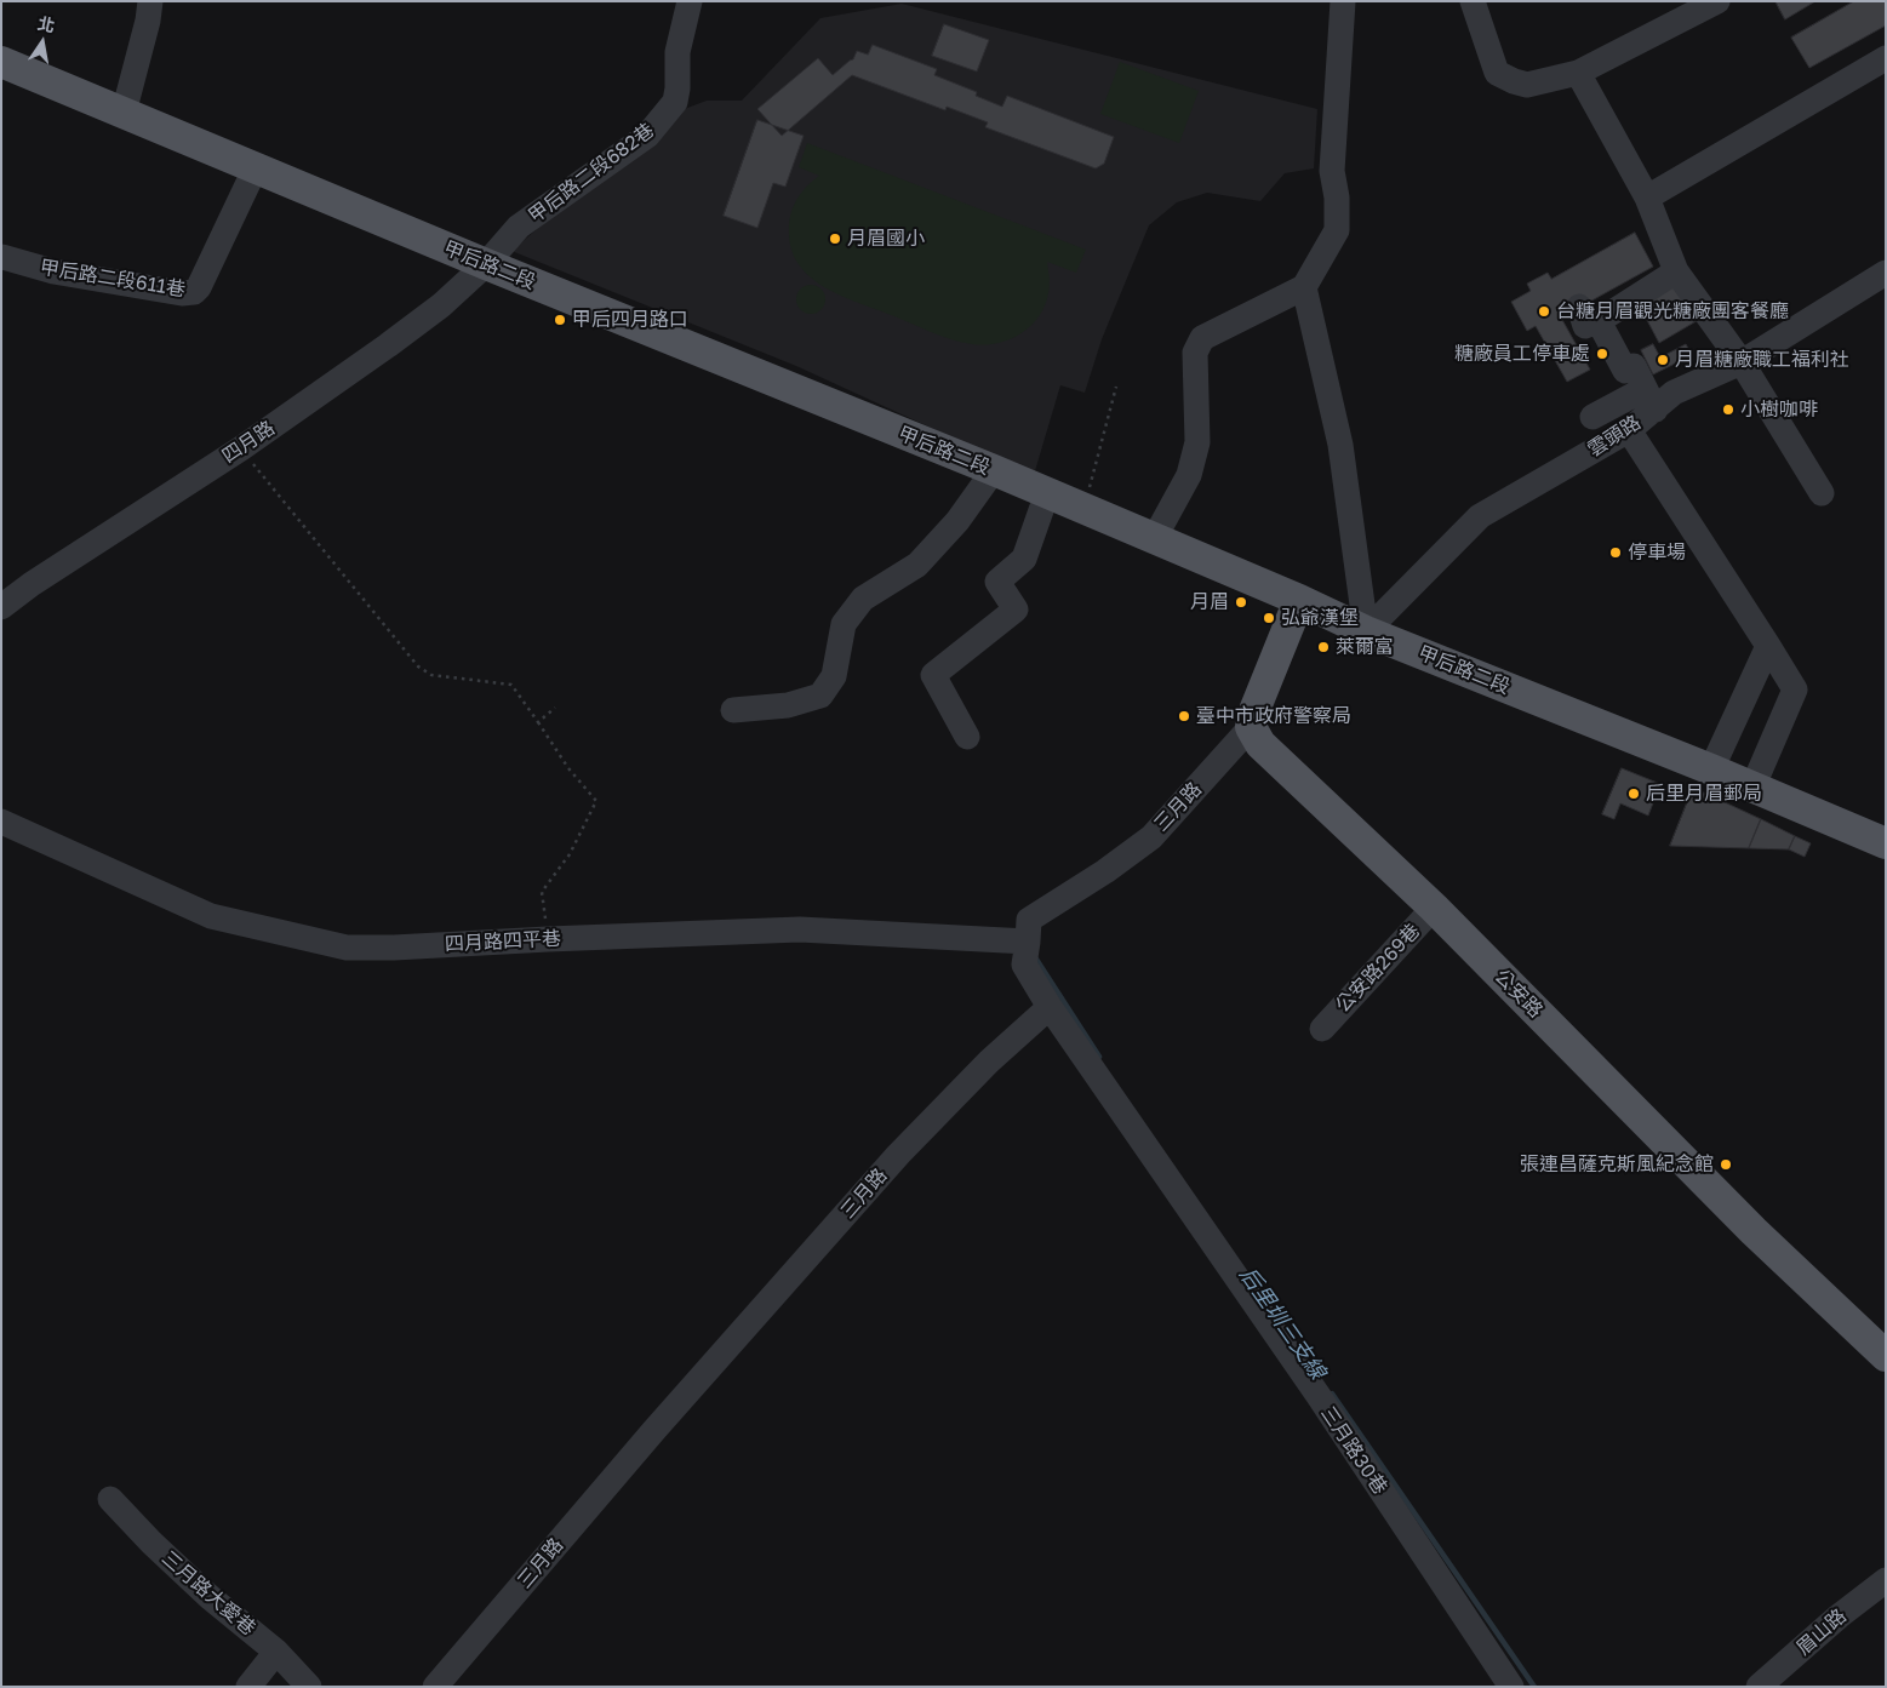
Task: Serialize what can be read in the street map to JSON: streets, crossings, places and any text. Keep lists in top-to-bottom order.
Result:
{
  "streets": {
    "main road": ["甲后路二段", "公安路"],
    "street": [
      "甲后路二段682巷",
      "甲后路二段611巷",
      "雲頭路",
      "四月路",
      "三月路",
      "四月路四平巷",
      "公安路269巷",
      "三月路30巷",
      "三月路大愛巷",
      "眉山路"
    ]
  },
  "crossings": [
    ["甲后路二段682巷", "甲后路二段"],
    ["甲后路二段682巷", "四月路"],
    ["甲后路二段", "甲后路二段611巷"],
    ["甲后路二段", "雲頭路"],
    ["甲后路二段", "四月路"],
    ["三月路", "四月路四平巷"],
    ["三月路", "公安路"],
    ["三月路", "三月路30巷"],
    ["公安路269巷", "公安路"]
  ],
  "water": ["后里圳三支線"],
  "places": [
    "月眉國小",
    "台糖月眉觀光糖廠團客餐廳",
    "甲后四月路口",
    "糖廠員工停車處",
    "月眉糖廠職工福利社",
    "小樹咖啡",
    "停車場",
    "月眉",
    "弘爺漢堡",
    "萊爾富",
    "臺中市政府警察局",
    "后里月眉郵局",
    "張連昌薩克斯風紀念館"
  ],
  "north": "top"
}
